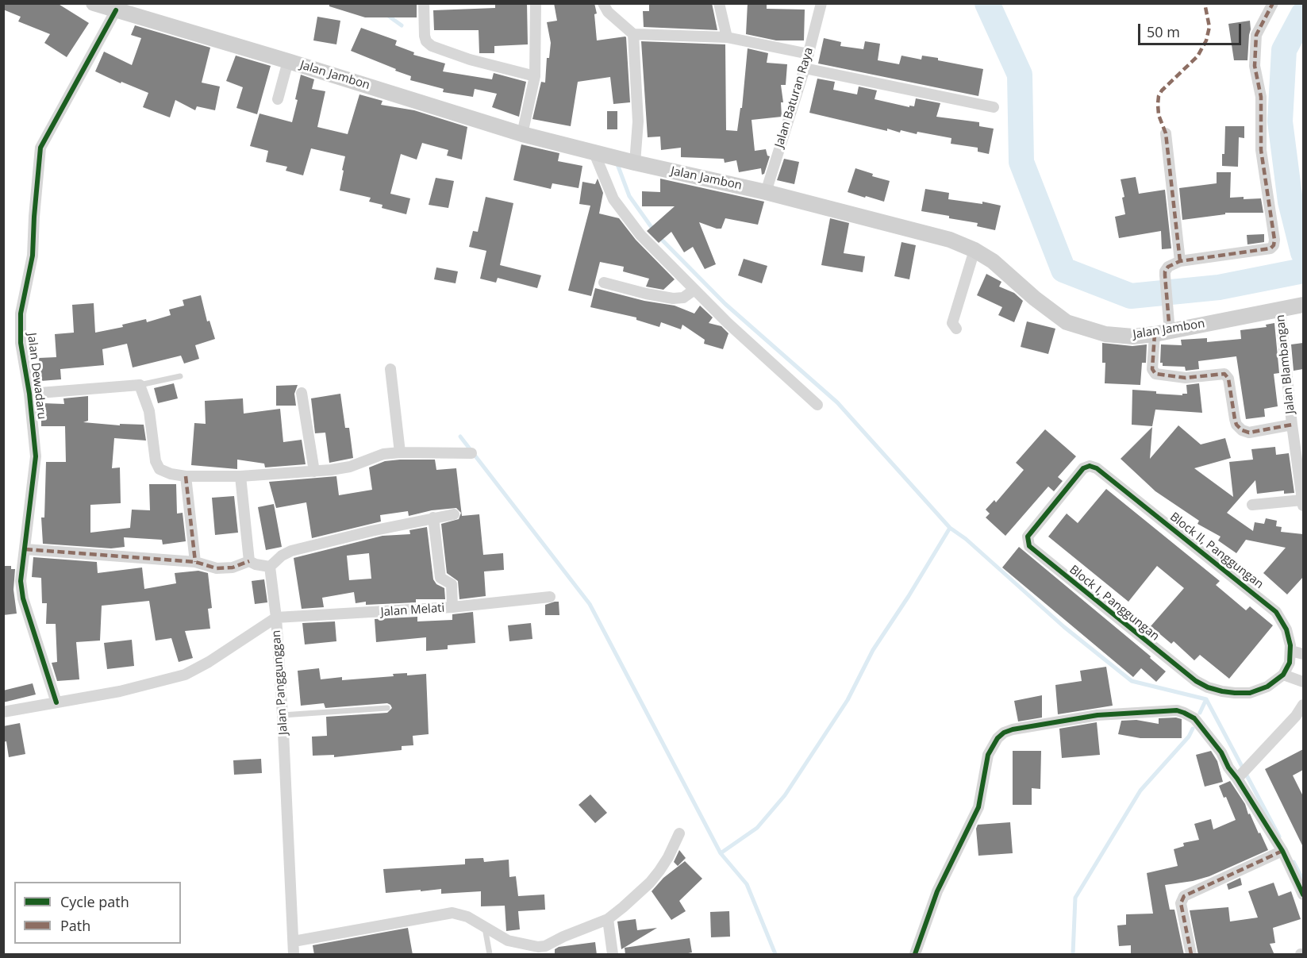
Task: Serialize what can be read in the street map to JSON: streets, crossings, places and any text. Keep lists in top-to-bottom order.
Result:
{
  "streets": {
    "main road": ["Jalan Jambon"],
    "street": [
      "Jalan Baturan Raya",
      "Jalan Blambangan",
      "Jalan Dewadaru",
      "Block II, Panggungan",
      "Block I, Panggungan",
      "Jalan Melati",
      "Jalan Panggunggan"
    ]
  },
  "crossings": [
    ["Jalan Jambon", "Jalan Baturan Raya"],
    ["Jalan Jambon", "Jalan Blambangan"],
    ["Jalan Jambon", "Jalan Dewadaru"],
    ["Jalan Dewadaru", "Jalan Panggunggan"],
    ["Block II, Panggungan", "Block I, Panggungan"],
    ["Jalan Melati", "Jalan Panggunggan"]
  ],
  "legend": ["Cycle path", "Path"],
  "scale_bar": "50 m"
}
